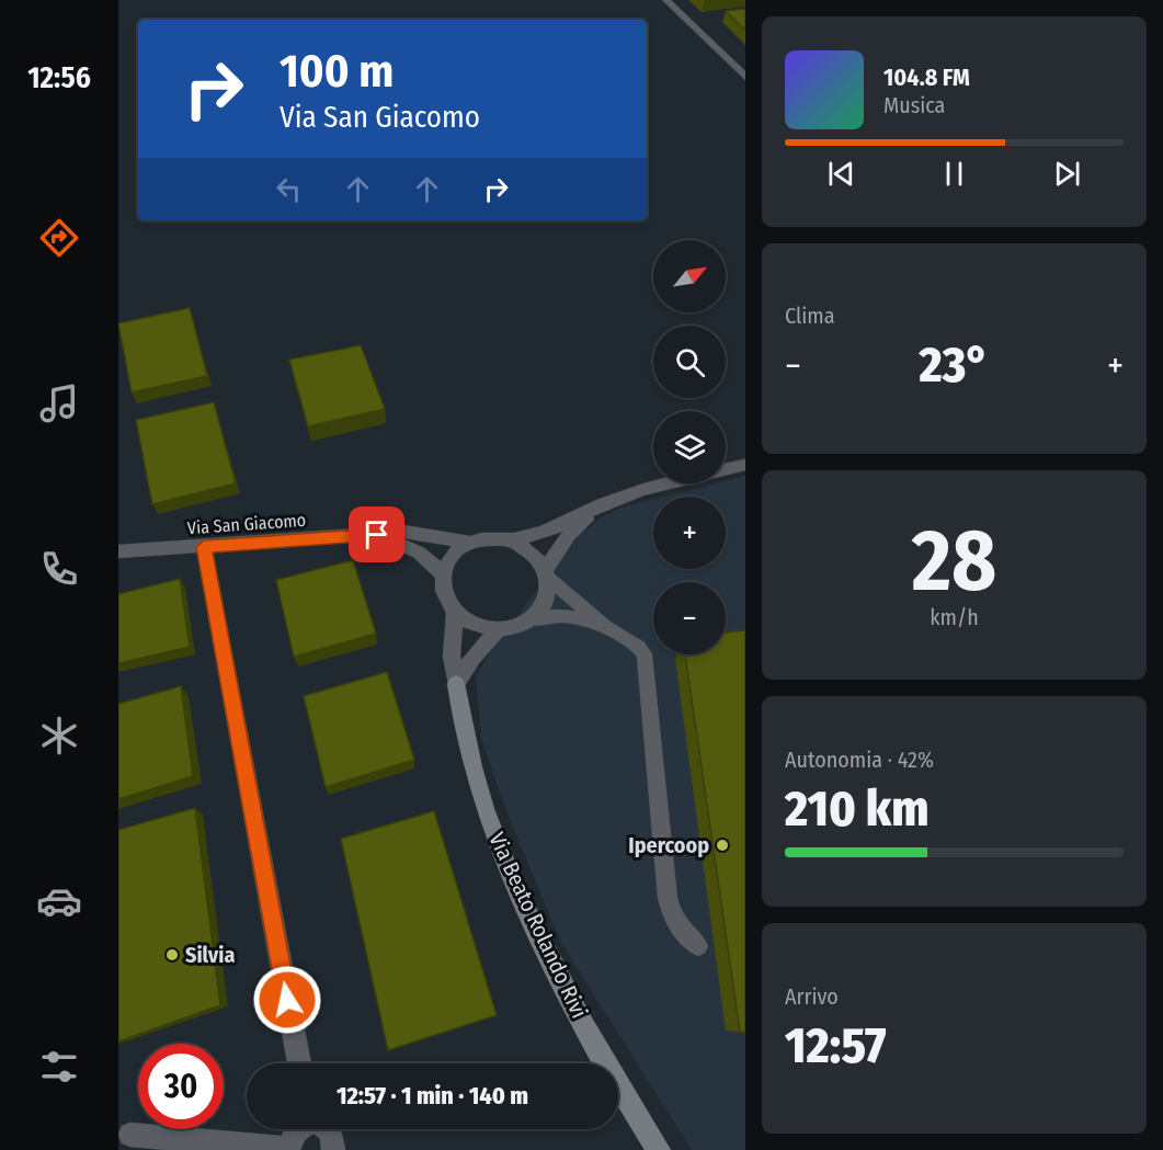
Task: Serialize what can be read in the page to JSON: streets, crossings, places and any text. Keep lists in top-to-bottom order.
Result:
{
  "streets": {
    "main road": ["Via Beato Rolando Rivi"],
    "street": ["Via San Giacomo"]
  },
  "crossings": [
    ["Via San Giacomo", "Via Beato Rolando Rivi"]
  ],
  "places": ["Ipercoop", "Silvia"],
  "north": "top right",
  "page": {
    "tabs": "12:56",
    "turn": ["100 m", "Via San Giacomo"],
    "song": ["104.8 FM", "Musica"],
    "map_buttons": ["+", "−"],
    "tile": [
      "Clima",
      ["28", "km/h"],
      ["Autonomia · 42%", "210 km"],
      ["Arrivo", "12:57"]
    ],
    "heat": ["−", "23°", "+"],
    "limit": "30",
    "trip": "12:57 · 1 min · 140 m"
  }
}
